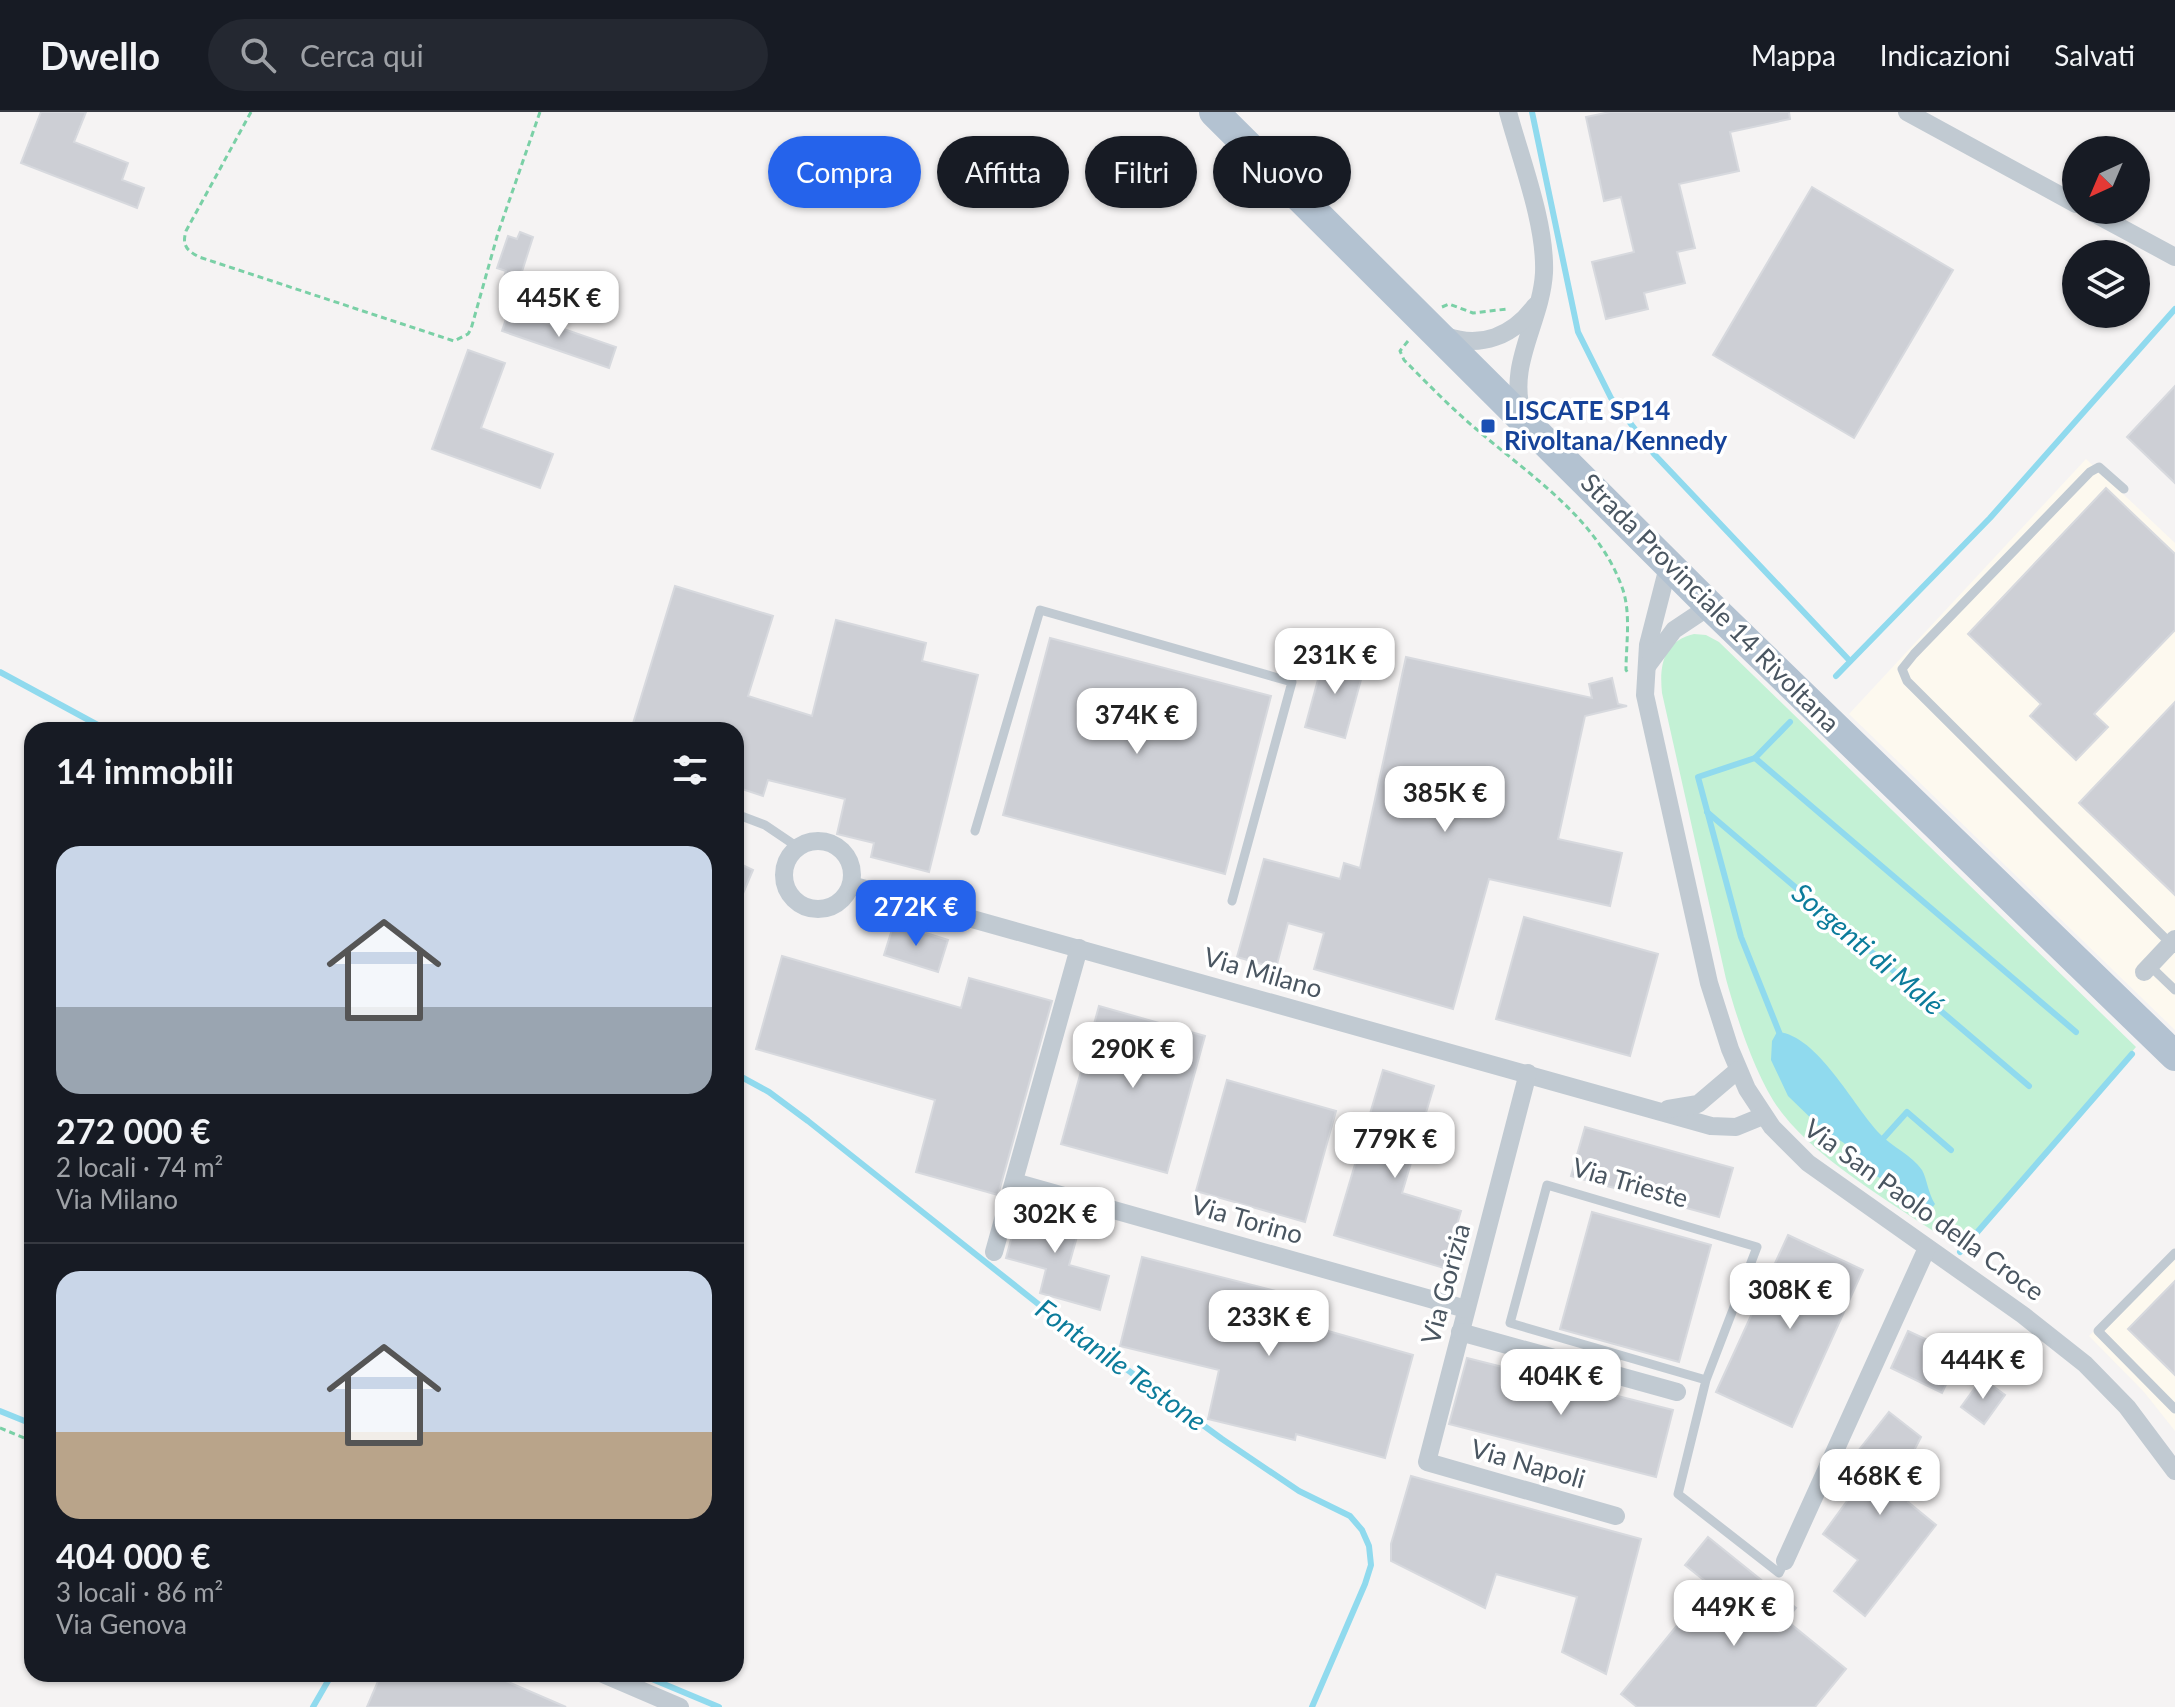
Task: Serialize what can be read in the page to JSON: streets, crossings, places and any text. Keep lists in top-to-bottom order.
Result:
{
  "streets": {
    "main road": ["Strada Provinciale 14 Rivoltana"],
    "street": [
      "Via Milano",
      "Via Trieste",
      "Via San Paolo della Croce",
      "Via Torino",
      "Via Gorizia",
      "Via Napoli"
    ]
  },
  "crossings": [
    ["Strada Provinciale 14 Rivoltana", "Via San Paolo della Croce"],
    ["Via Milano", "Via San Paolo della Croce"],
    ["Via Milano", "Via Gorizia"],
    ["Via Trieste", "Via San Paolo della Croce"],
    ["Via Torino", "Via Gorizia"],
    ["Via Gorizia", "Via Napoli"]
  ],
  "water": ["Sorgenti di Malé", "Fontanile Testone"],
  "places": {
    "transit": ["LISCATE SP14 Rivoltana/Kennedy"]
  },
  "north": "bottom left",
  "page": {
    "header": "Dwello",
    "search": "Cerca qui",
    "nav": ["Mappa", "Indicazioni", "Salvati"],
    "chip": [
      "Compra",
      "Affitta",
      "Filtri",
      "Nuovo"
    ],
    "price": [
      "445K €",
      "231K €",
      "374K €",
      "385K €",
      "272K €",
      "290K €",
      "779K €",
      "302K €",
      "308K €",
      "233K €",
      "444K €",
      "404K €",
      "468K €",
      "449K €"
    ],
    "heading": "14 immobili",
    "list": [
      {
        "name": "272 000 €",
        "note": "2 locali · 74 m² · Via Milano"
      },
      {
        "name": "404 000 €",
        "note": "3 locali · 86 m² · Via Genova"
      }
    ]
  }
}
